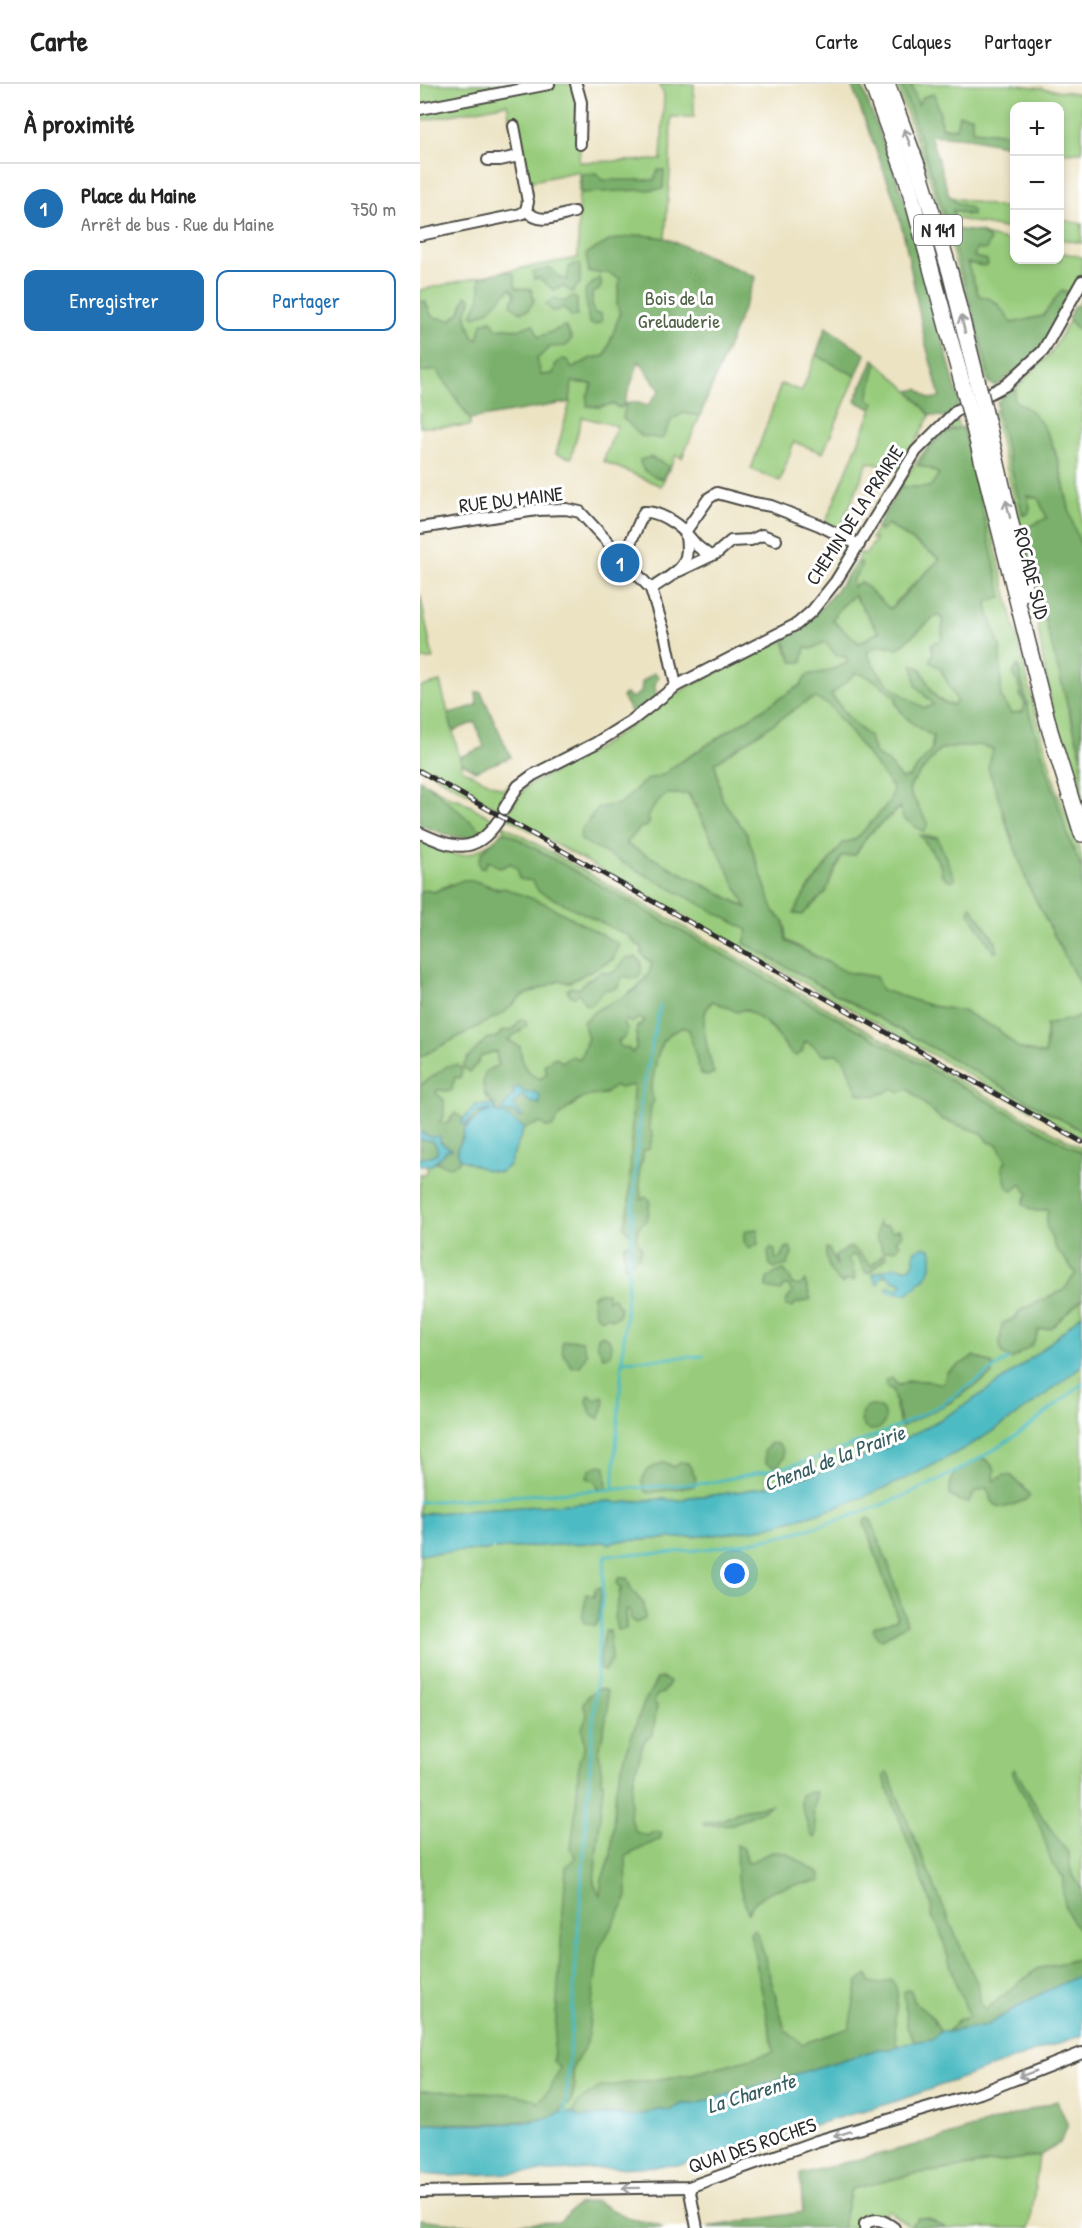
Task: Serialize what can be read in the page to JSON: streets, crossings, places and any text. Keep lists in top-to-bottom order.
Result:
{
  "streets": {
    "highway": ["N 141", "ROCADE SUD"],
    "street": ["RUE DU MAINE", "CHEMIN DE LA PRAIRIE", "QUAI DES ROCHES"]
  },
  "crossings": [
    ["N 141", "ROCADE SUD"],
    ["RUE DU MAINE", "CHEMIN DE LA PRAIRIE"]
  ],
  "one_way": ["QUAI DES ROCHES"],
  "water": ["Chenal de la Prairie", "La Charente"],
  "parks": ["Bois de la Grelauderie"],
  "page": {
    "header": "Carte",
    "nav": ["Carte", "Calques", "Partager"],
    "heading": "À proximité",
    "map_buttons": ["+", "−"],
    "list": [
      {
        "mark": "1",
        "name": "Place du Maine",
        "note": "Arrêt de bus · Rue du Maine",
        "value": "750 m"
      }
    ],
    "buttons": ["Enregistrer", "Partager"],
    "pins": "1"
  }
}
